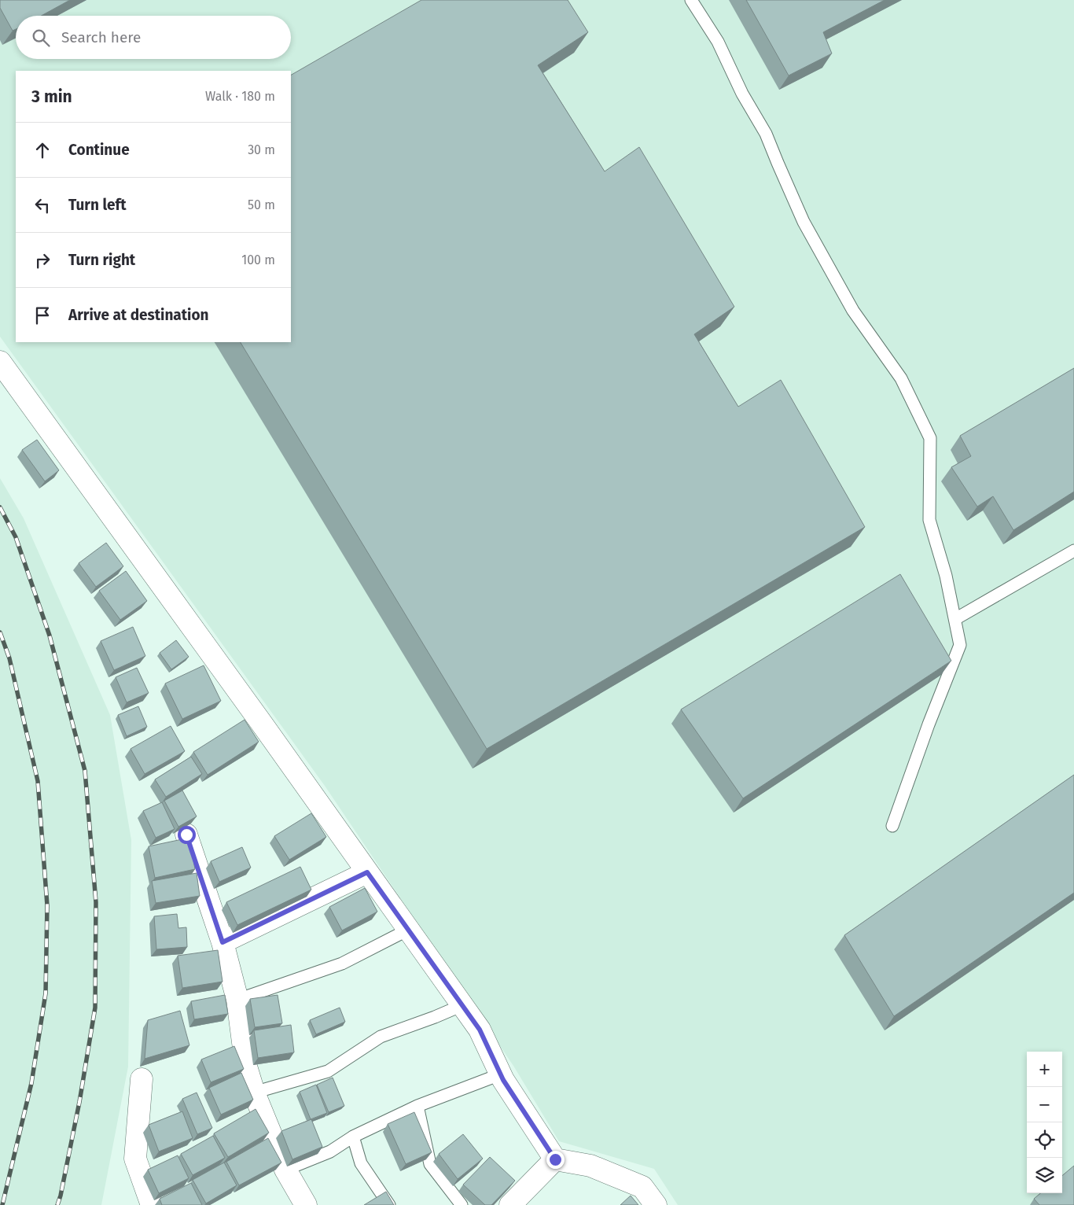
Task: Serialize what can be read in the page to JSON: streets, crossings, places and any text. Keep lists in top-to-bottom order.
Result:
{
  "page": {
    "search": "Search here",
    "heading": ["3 min", "Walk · 180 m"],
    "list": [
      ["Continue", "30 m"],
      ["Turn left", "50 m"],
      ["Turn right", "100 m"],
      "Arrive at destination"
    ],
    "map_buttons": ["+", "−"]
  }
}
